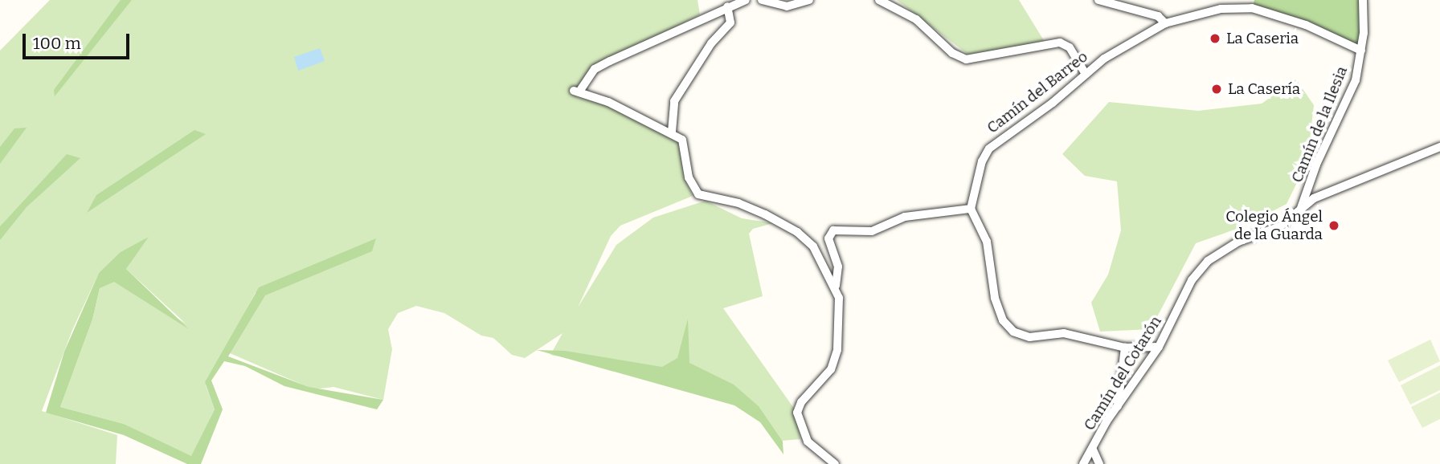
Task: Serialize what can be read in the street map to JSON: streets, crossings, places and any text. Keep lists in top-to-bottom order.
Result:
{
  "streets": {
    "street": ["Camín del Barreo", "Camín de la Ilesia", "Camín del Cotarón"]
  },
  "crossings": [
    ["Camín del Barreo", "Camín de la Ilesia"],
    ["Camín de la Ilesia", "Camín del Cotarón"]
  ],
  "places": ["La Caseria", "La Casería", "Colegio Ángel de la Guarda"],
  "scale_bar": "100 m"
}
